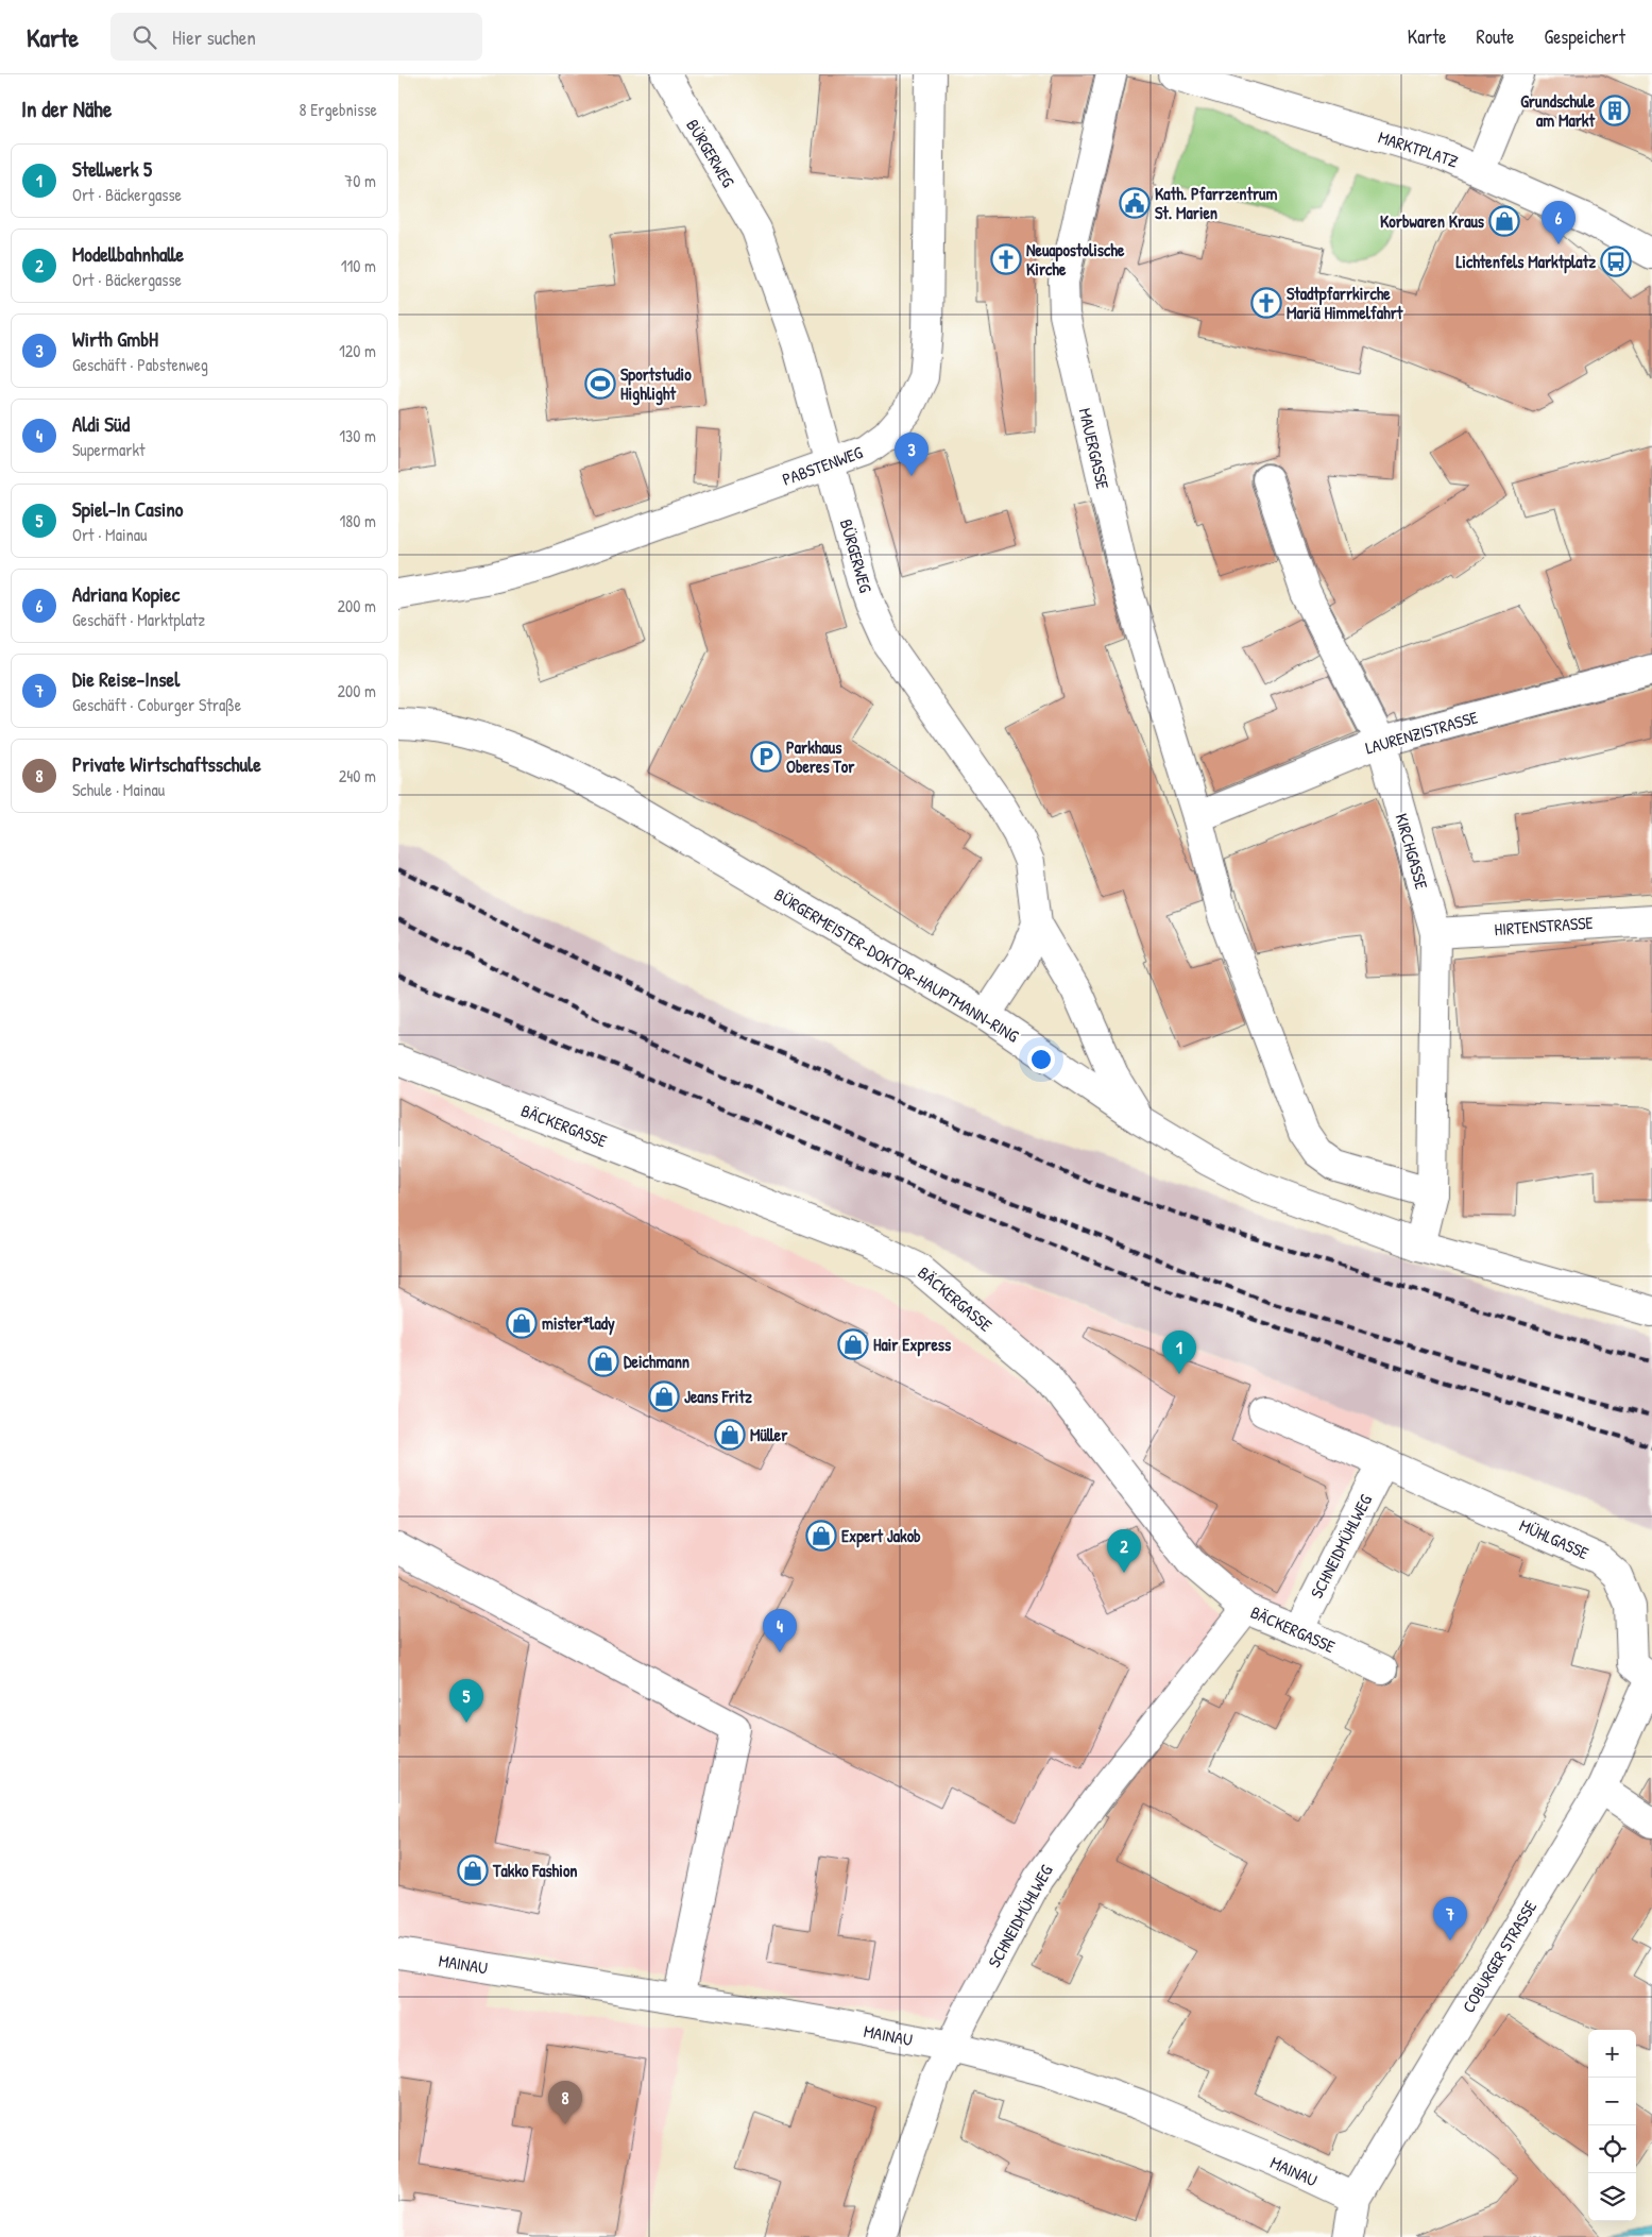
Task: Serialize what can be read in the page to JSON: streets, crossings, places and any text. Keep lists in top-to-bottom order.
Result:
{
  "streets": {
    "street": [
      "MARKTPLATZ",
      "BÜRGERWEG",
      "MAUERGASSE",
      "PABSTENWEG",
      "LAURENZISTRASSE",
      "KIRCHGASSE",
      "HIRTENSTRASSE",
      "BÜRGERMEISTER-DOKTOR-HAUPTMANN-RING",
      "BÄCKERGASSE",
      "MÜHLGASSE",
      "SCHNEIDMÜHLWEG",
      "COBURGER STRASSE",
      "MAINAU"
    ]
  },
  "crossings": [
    ["BÜRGERWEG", "PABSTENWEG"],
    ["BÜRGERWEG", "BÜRGERMEISTER-DOKTOR-HAUPTMANN-RING"],
    ["MAUERGASSE", "LAURENZISTRASSE"],
    ["MAUERGASSE", "KIRCHGASSE"],
    ["LAURENZISTRASSE", "KIRCHGASSE"],
    ["KIRCHGASSE", "HIRTENSTRASSE"],
    ["KIRCHGASSE", "BÜRGERMEISTER-DOKTOR-HAUPTMANN-RING"],
    ["BÄCKERGASSE", "SCHNEIDMÜHLWEG"],
    ["MÜHLGASSE", "SCHNEIDMÜHLWEG"],
    ["MÜHLGASSE", "COBURGER STRASSE"],
    ["SCHNEIDMÜHLWEG", "MAINAU"],
    ["COBURGER STRASSE", "MAINAU"]
  ],
  "places": {
    "building": ["Grundschule am Markt"],
    "public building": ["Kath. Pfarrzentrum St. Marien"],
    "shop": [
      "Korbwaren Kraus",
      "mister*lady",
      "Hair Express",
      "Deichmann",
      "Jeans Fritz",
      "Müller",
      "Expert Jakob",
      "Takko Fashion"
    ],
    "church": ["Neuapostolische Kirche", "Stadtpfarrkirche Mariä Himmelfahrt"],
    "bus stop": ["Lichtenfels Marktplatz"],
    "sports": ["Sportstudio Highlight"],
    "parking": ["Parkhaus Oberes Tor"]
  },
  "page": {
    "header": "Karte",
    "search": "Hier suchen",
    "nav": ["Karte", "Route", "Gespeichert"],
    "heading": ["In der Nähe", "8 Ergebnisse"],
    "list": [
      {
        "mark": "1",
        "name": "Stellwerk 5",
        "note": "Ort · Bäckergasse",
        "value": "70 m"
      },
      {
        "mark": "2",
        "name": "Modellbahnhalle",
        "note": "Ort · Bäckergasse",
        "value": "110 m"
      },
      {
        "mark": "3",
        "name": "Wirth GmbH",
        "note": "Geschäft · Pabstenweg",
        "value": "120 m"
      },
      {
        "mark": "4",
        "name": "Aldi Süd",
        "note": "Supermarkt",
        "value": "130 m"
      },
      {
        "mark": "5",
        "name": "Spiel-In Casino",
        "note": "Ort · Mainau",
        "value": "180 m"
      },
      {
        "mark": "6",
        "name": "Adriana Kopiec",
        "note": "Geschäft · Marktplatz",
        "value": "200 m"
      },
      {
        "mark": "7",
        "name": "Die Reise-Insel",
        "note": "Geschäft · Coburger Straße",
        "value": "200 m"
      },
      {
        "mark": "8",
        "name": "Private Wirtschaftsschule",
        "note": "Schule · Mainau",
        "value": "240 m"
      }
    ],
    "pins": [
      "6",
      "3",
      "1",
      "2",
      "4",
      "5",
      "7",
      "8"
    ],
    "map_buttons": ["+", "−"]
  }
}
